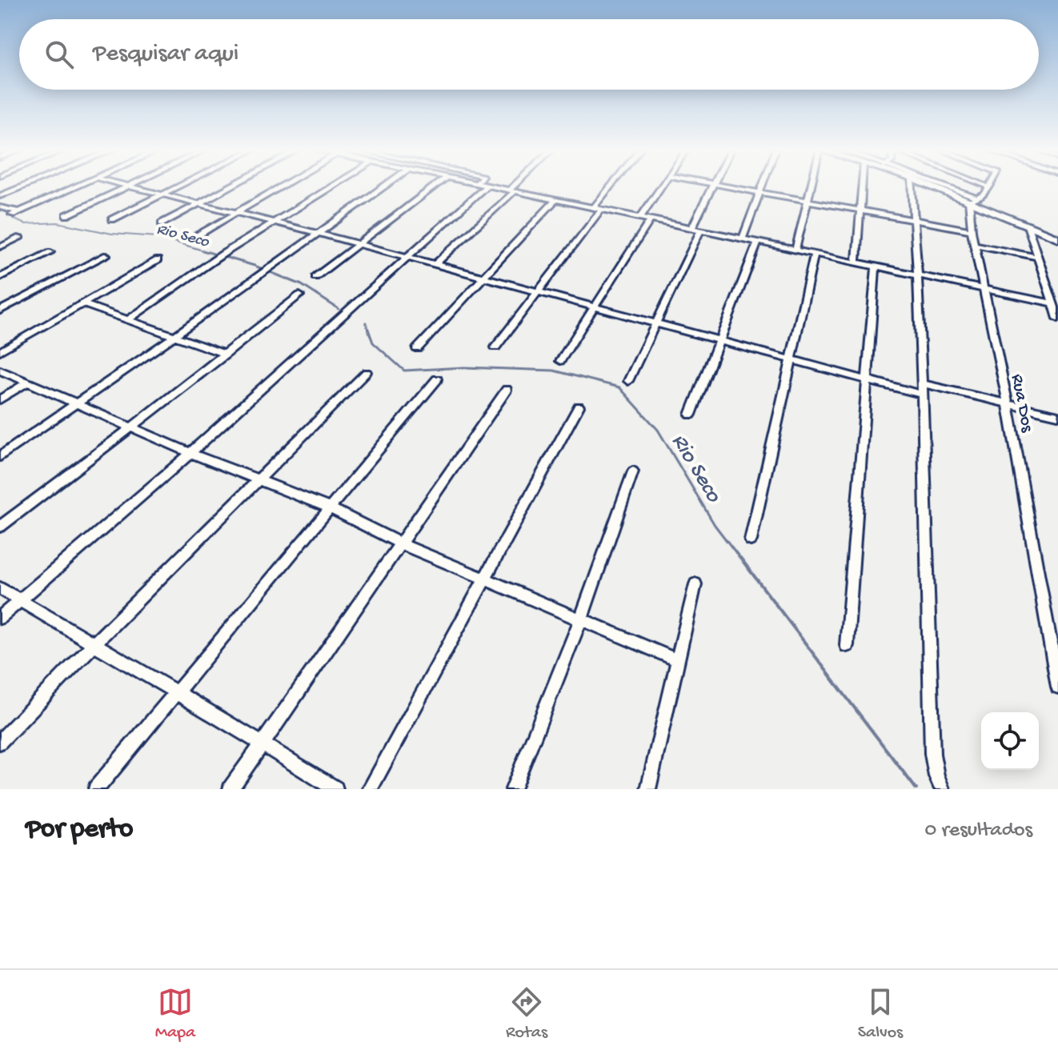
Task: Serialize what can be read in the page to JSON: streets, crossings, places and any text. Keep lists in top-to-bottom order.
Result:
{
  "streets": {
    "street": ["Rua Dos"]
  },
  "water": ["Rio Seco"],
  "page": {
    "search": "Pesquisar aqui",
    "heading": ["Por perto", "0 resultados"],
    "nav": ["Mapa", "Rotas", "Salvos"]
  }
}
